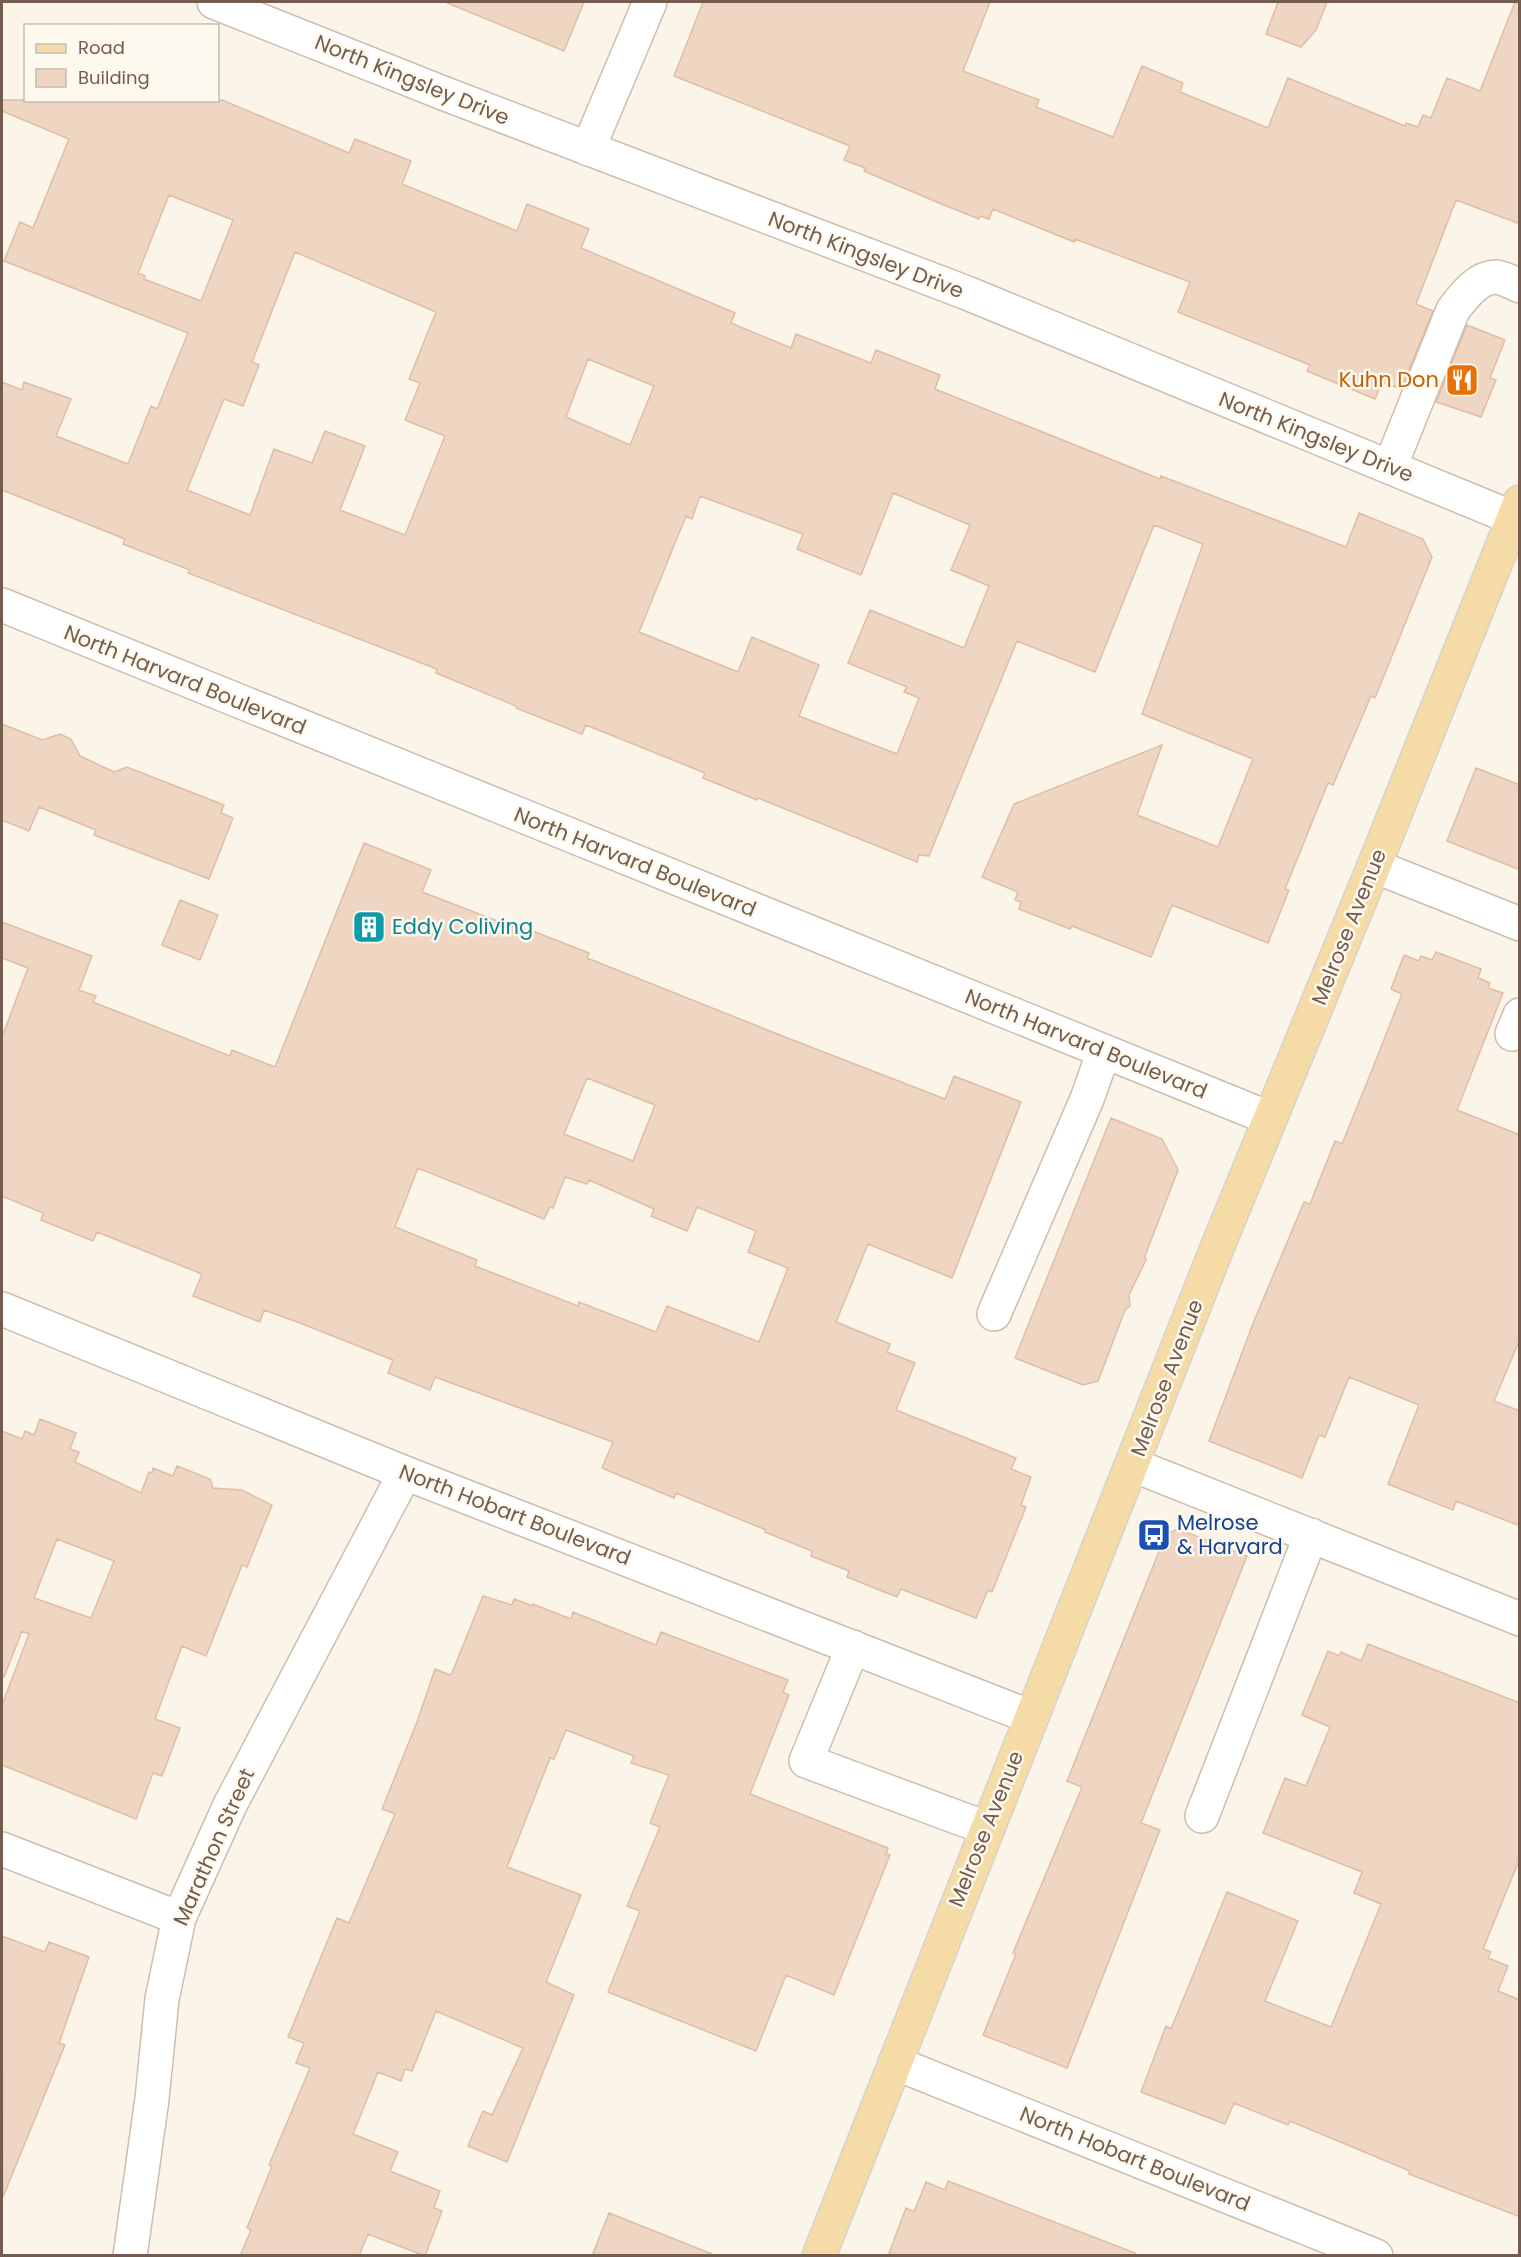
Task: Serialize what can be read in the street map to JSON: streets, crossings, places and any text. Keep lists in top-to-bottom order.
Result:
{
  "streets": {
    "main road": ["Melrose Avenue"],
    "street": [
      "North Kingsley Drive",
      "North Harvard Boulevard",
      "North Hobart Boulevard",
      "Marathon Street"
    ]
  },
  "crossings": [
    ["North Kingsley Drive", "Melrose Avenue"],
    ["North Harvard Boulevard", "Melrose Avenue"],
    ["Melrose Avenue", "North Hobart Boulevard"],
    ["North Hobart Boulevard", "Marathon Street"]
  ],
  "places": {
    "restaurant": ["Kuhn Don"],
    "building": ["Eddy Coliving"],
    "bus stop": ["Melrose & Harvard"]
  },
  "legend": ["Road", "Building"]
}
